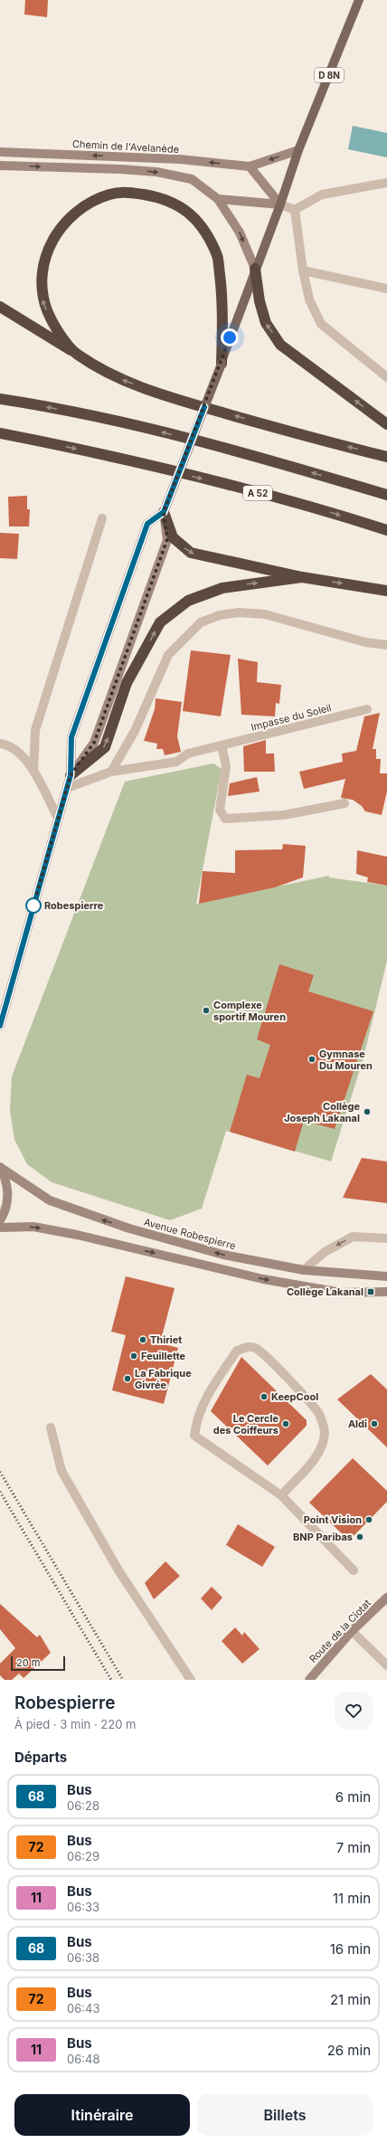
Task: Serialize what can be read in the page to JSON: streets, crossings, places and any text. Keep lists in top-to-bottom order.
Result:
{
  "streets": {
    "highway": ["A 52"],
    "main road": [
      "D 8N",
      "Chemin de l'Avelanède",
      "Avenue Robespierre",
      "Route de la Ciotat"
    ],
    "street": ["Impasse du Soleil"]
  },
  "crossings": [
    ["D 8N", "Chemin de l'Avelanède"],
    ["D 8N", "Impasse du Soleil"]
  ],
  "places": {
    "other": [
      "Robespierre",
      "Complexe sportif Mouren",
      "Gymnase Du Mouren",
      "Collège Joseph Lakanal",
      "Thiriet",
      "Feuillette",
      "La Fabrique Givrée",
      "KeepCool",
      "Le Cercle des Coiffeurs",
      "Aldi",
      "Point Vision",
      "BNP Paribas"
    ],
    "transit": ["Collège Lakanal"]
  },
  "lines": ["bus line 68"],
  "scale_bar": "20 m",
  "page": {
    "scale": "20 m",
    "heading": [
      ["Robespierre", "À pied · 3 min · 220 m"],
      "Départs"
    ],
    "list": [
      {
        "mark": "68",
        "name": "Bus",
        "note": "06:28",
        "value": "6 min"
      },
      {
        "mark": "72",
        "name": "Bus",
        "note": "06:29",
        "value": "7 min"
      },
      {
        "mark": "11",
        "name": "Bus",
        "note": "06:33",
        "value": "11 min"
      },
      {
        "mark": "68",
        "name": "Bus",
        "note": "06:38",
        "value": "16 min"
      },
      {
        "mark": "72",
        "name": "Bus",
        "note": "06:43",
        "value": "21 min"
      },
      {
        "mark": "11",
        "name": "Bus",
        "note": "06:48",
        "value": "26 min"
      }
    ],
    "buttons": ["Itinéraire", "Billets"]
  }
}
